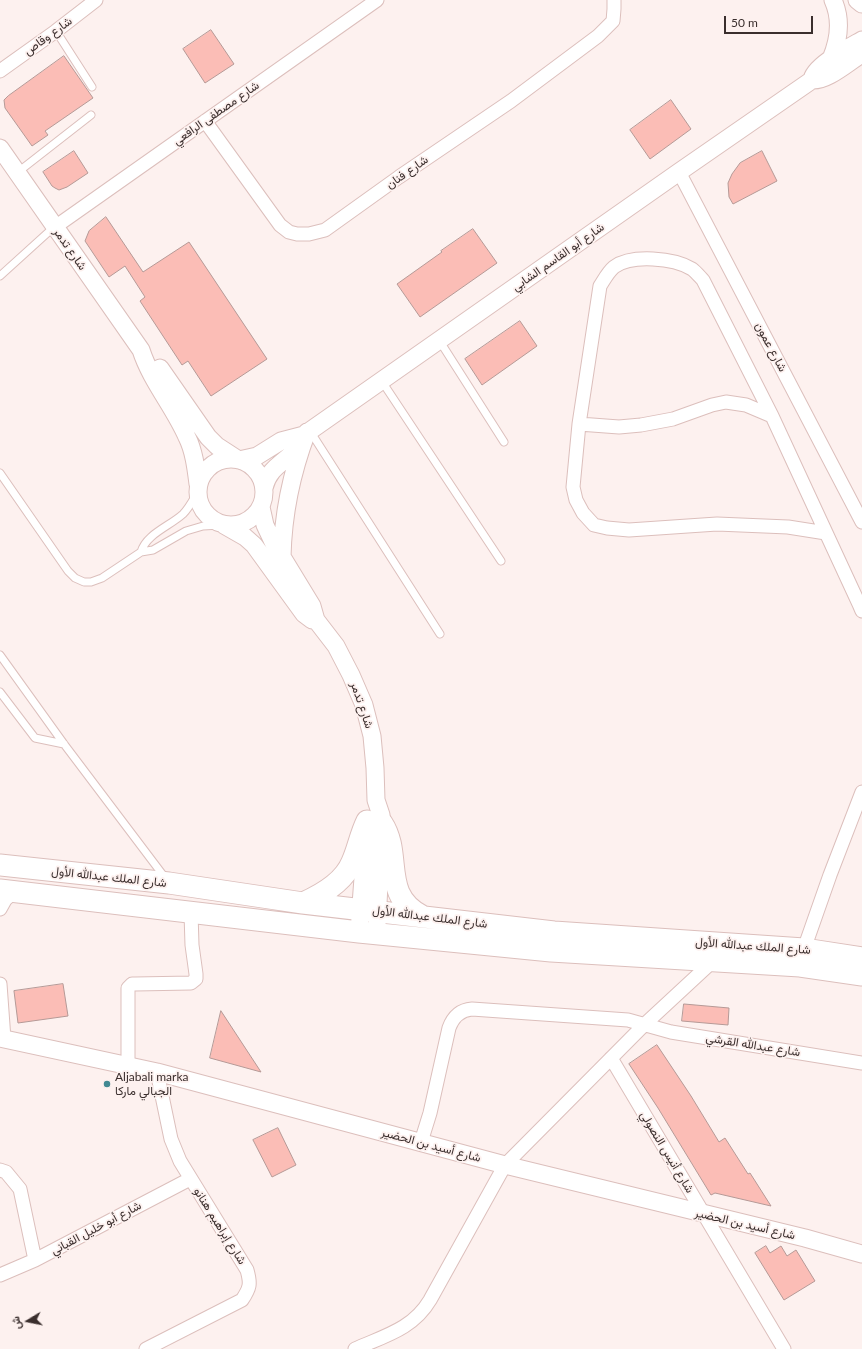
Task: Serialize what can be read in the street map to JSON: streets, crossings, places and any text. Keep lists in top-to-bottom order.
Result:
{
  "streets": {
    "main road": ["شارع الملك عبدالله الأول"],
    "street": [
      "شارع وقاص",
      "شارع مصطفى الرافعي",
      "شارع فنان",
      "شارع تدمر",
      "شارع أبو القاسم الشابي",
      "شارع عمون",
      "شارع عبدالله القرشي",
      "شارع أسيد بن الحضير",
      "شارع أنيس النصولي",
      "شارع إبراهيم هنانو",
      "شارع أبو خليل القباني"
    ]
  },
  "crossings": [
    ["شارع مصطفى الرافعي", "شارع فنان"],
    ["شارع مصطفى الرافعي", "شارع تدمر"],
    ["شارع تدمر", "شارع أبو القاسم الشابي"],
    ["شارع تدمر", "شارع الملك عبدالله الأول"],
    ["شارع أبو القاسم الشابي", "شارع عمون"],
    ["شارع عبدالله القرشي", "شارع أسيد بن الحضير"],
    ["شارع أسيد بن الحضير", "شارع أنيس النصولي"],
    ["شارع أسيد بن الحضير", "شارع إبراهيم هنانو"],
    ["شارع إبراهيم هنانو", "شارع أبو خليل القباني"]
  ],
  "places": ["Aljabali marka الجبالي ماركا"],
  "scale_bar": "50 m",
  "north": "left"
}
